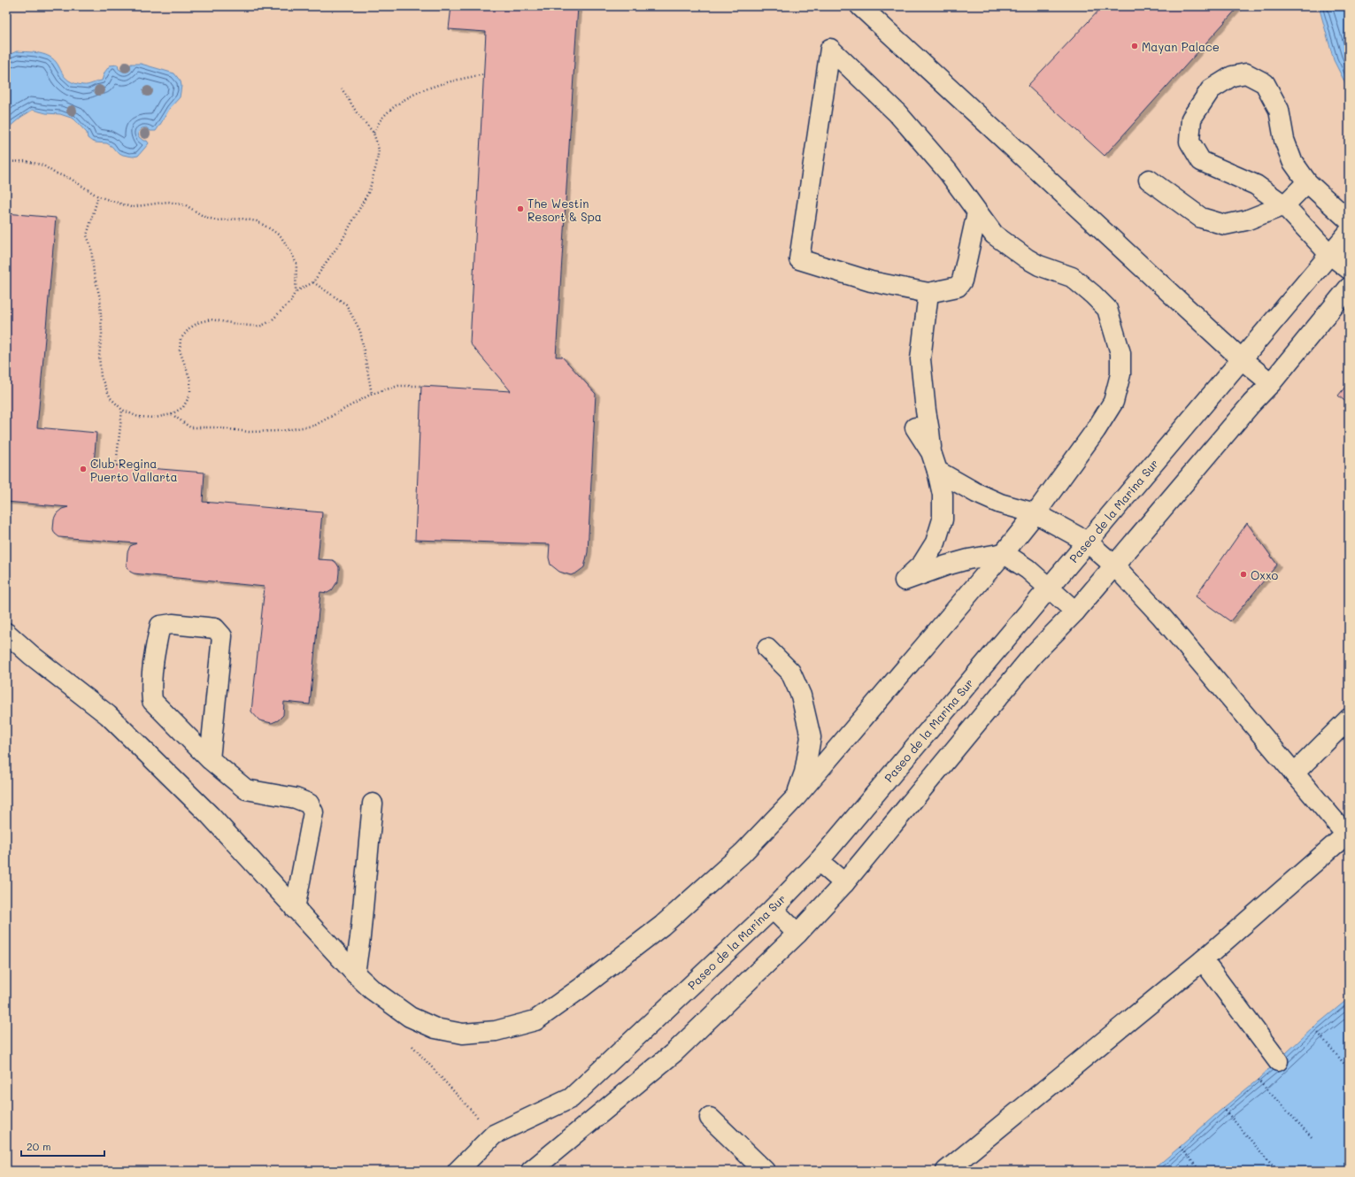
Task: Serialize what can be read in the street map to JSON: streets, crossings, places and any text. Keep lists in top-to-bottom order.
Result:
{
  "streets": {
    "street": ["Paseo de la Marina Sur"]
  },
  "places": [
    "Mayan Palace",
    "The Westin Resort & Spa",
    "Club Regina Puerto Vallarta",
    "Oxxo"
  ],
  "scale_bar": "20 m"
}
